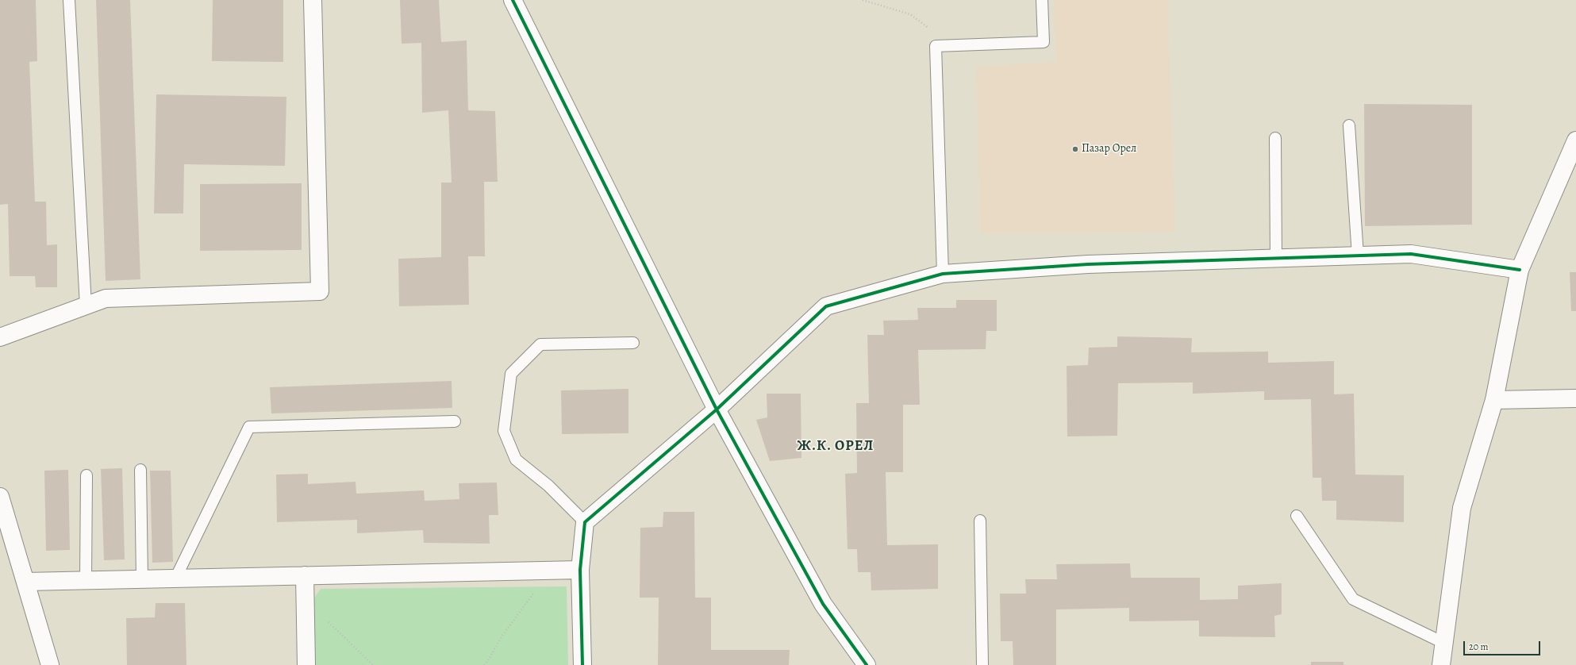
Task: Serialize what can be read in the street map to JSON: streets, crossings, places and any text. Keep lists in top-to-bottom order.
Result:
{
  "districts": ["Ж.К. ОРЕЛ"],
  "places": ["Пазар Орел"],
  "scale_bar": "20 m"
}
